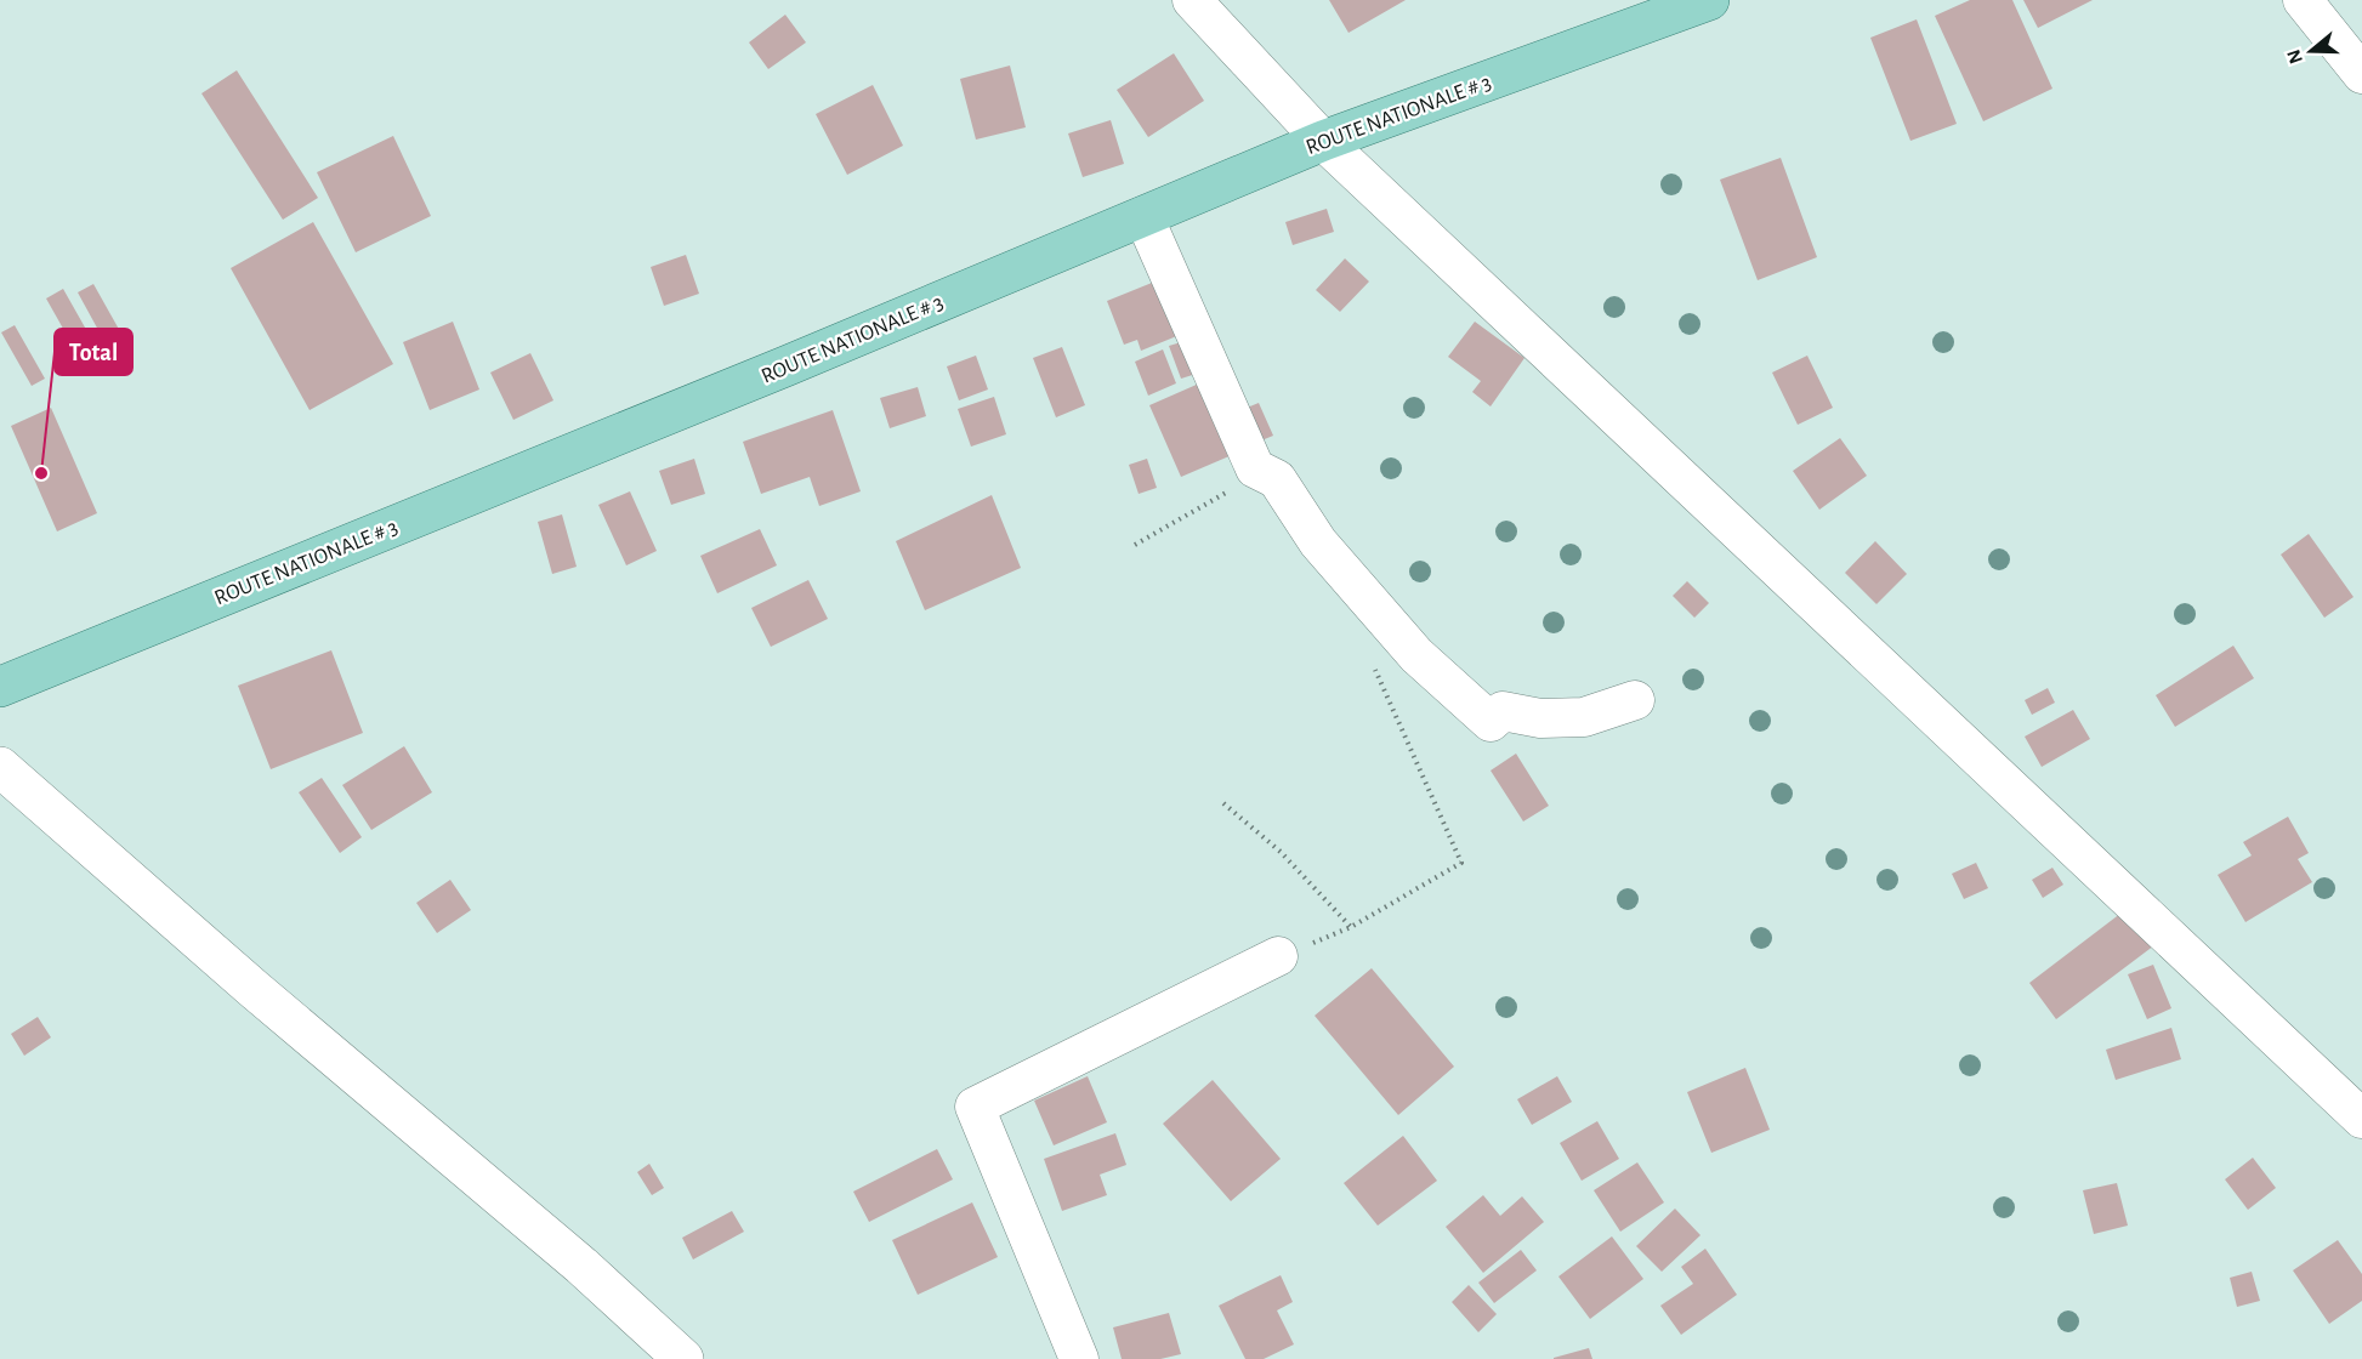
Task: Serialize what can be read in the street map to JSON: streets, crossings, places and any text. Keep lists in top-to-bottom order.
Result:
{
  "streets": {
    "main road": ["ROUTE NATIONALE # 3"]
  },
  "places": ["Total"],
  "north": "left"
}
